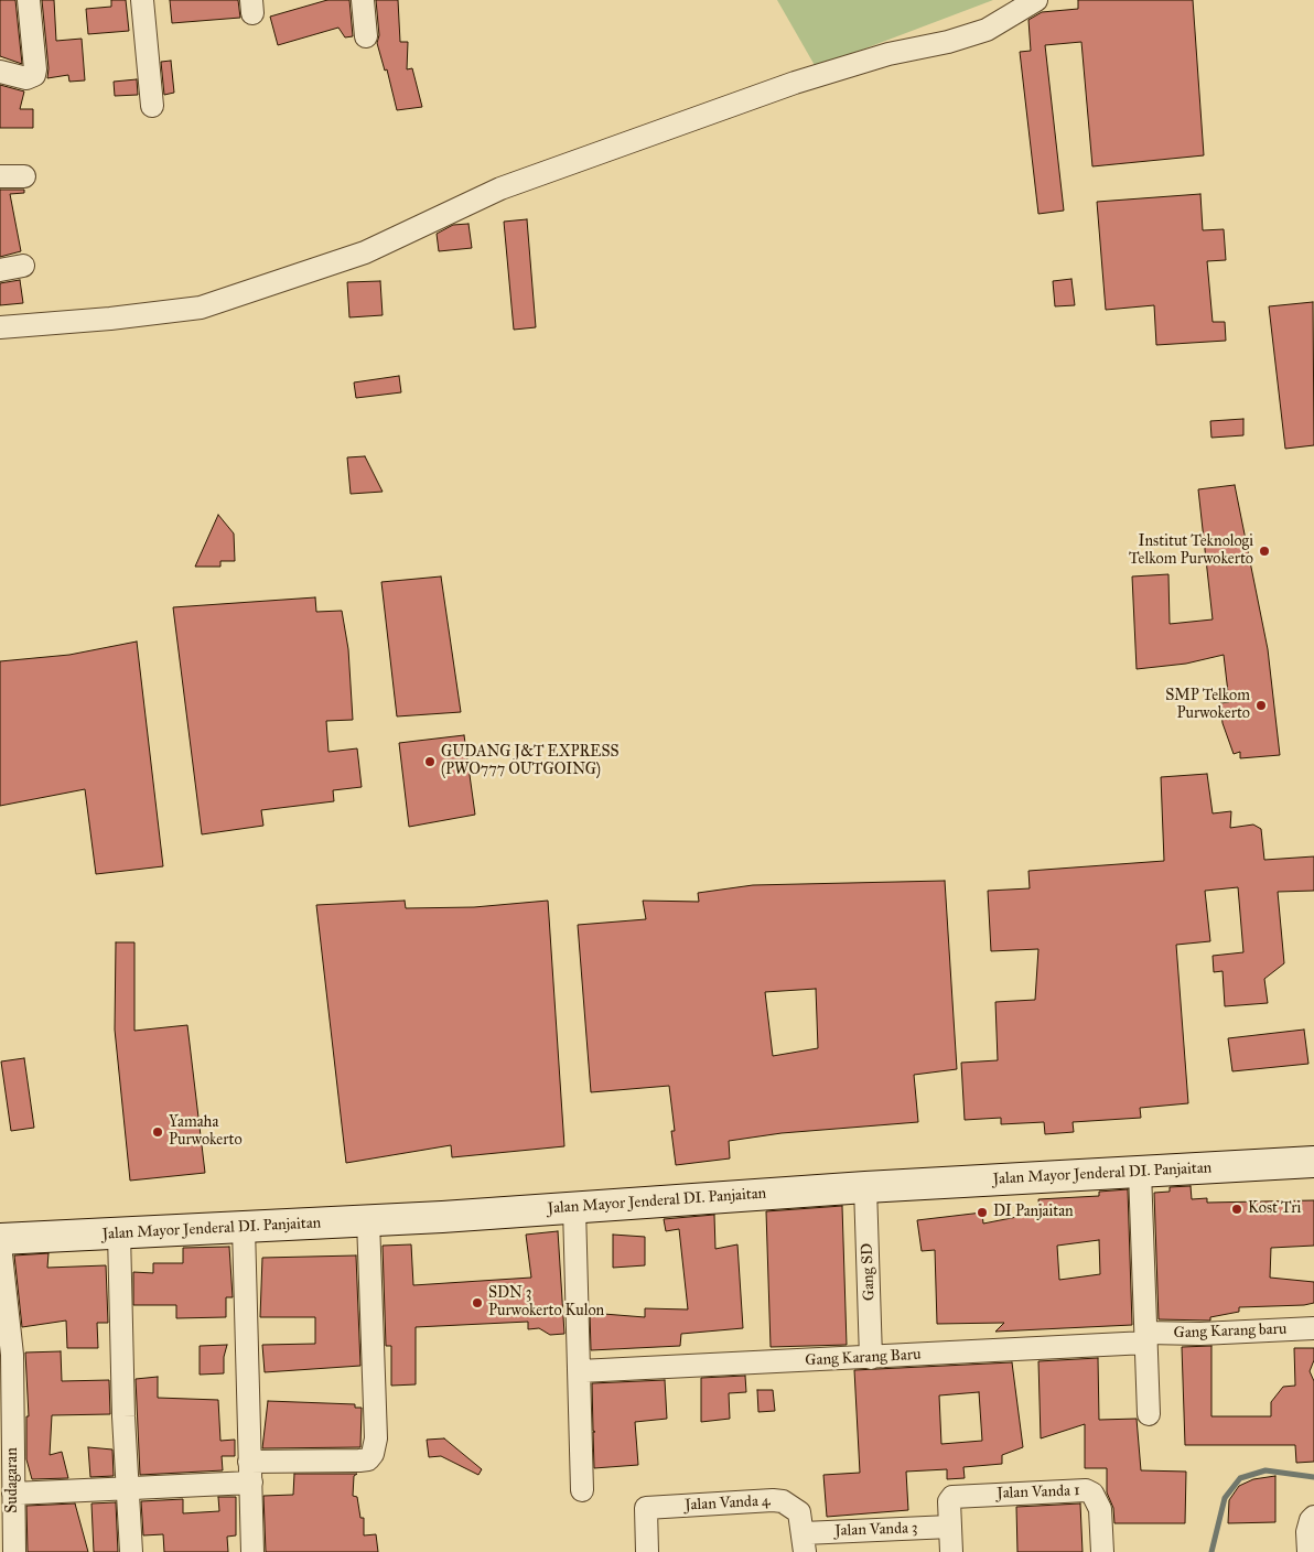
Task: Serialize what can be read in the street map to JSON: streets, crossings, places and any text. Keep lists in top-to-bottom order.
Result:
{
  "streets": {
    "street": [
      "Jalan Mayor Jenderal DI. Panjaitan",
      "Gang SD",
      "Gang Karang baru",
      "Gang Karang Baru",
      "Sudagaran",
      "Jalan Vanda 1",
      "Jalan Vanda 4",
      "Jalan Vanda 3"
    ]
  },
  "crossings": [
    ["Jalan Mayor Jenderal DI. Panjaitan", "Gang SD"],
    ["Gang SD", "Gang Karang Baru"],
    ["Gang Karang baru", "Gang Karang Baru"],
    ["Jalan Vanda 1", "Jalan Vanda 3"],
    ["Jalan Vanda 4", "Jalan Vanda 3"]
  ],
  "places": [
    "Institut Teknologi Telkom Purwokerto",
    "SMP Telkom Purwokerto",
    "GUDANG J&T EXPRESS (PWO777 OUTGOING)",
    "Yamaha Purwokerto",
    "Kost Tri",
    "DI Panjaitan",
    "SDN 3 Purwokerto Kulon"
  ]
}
